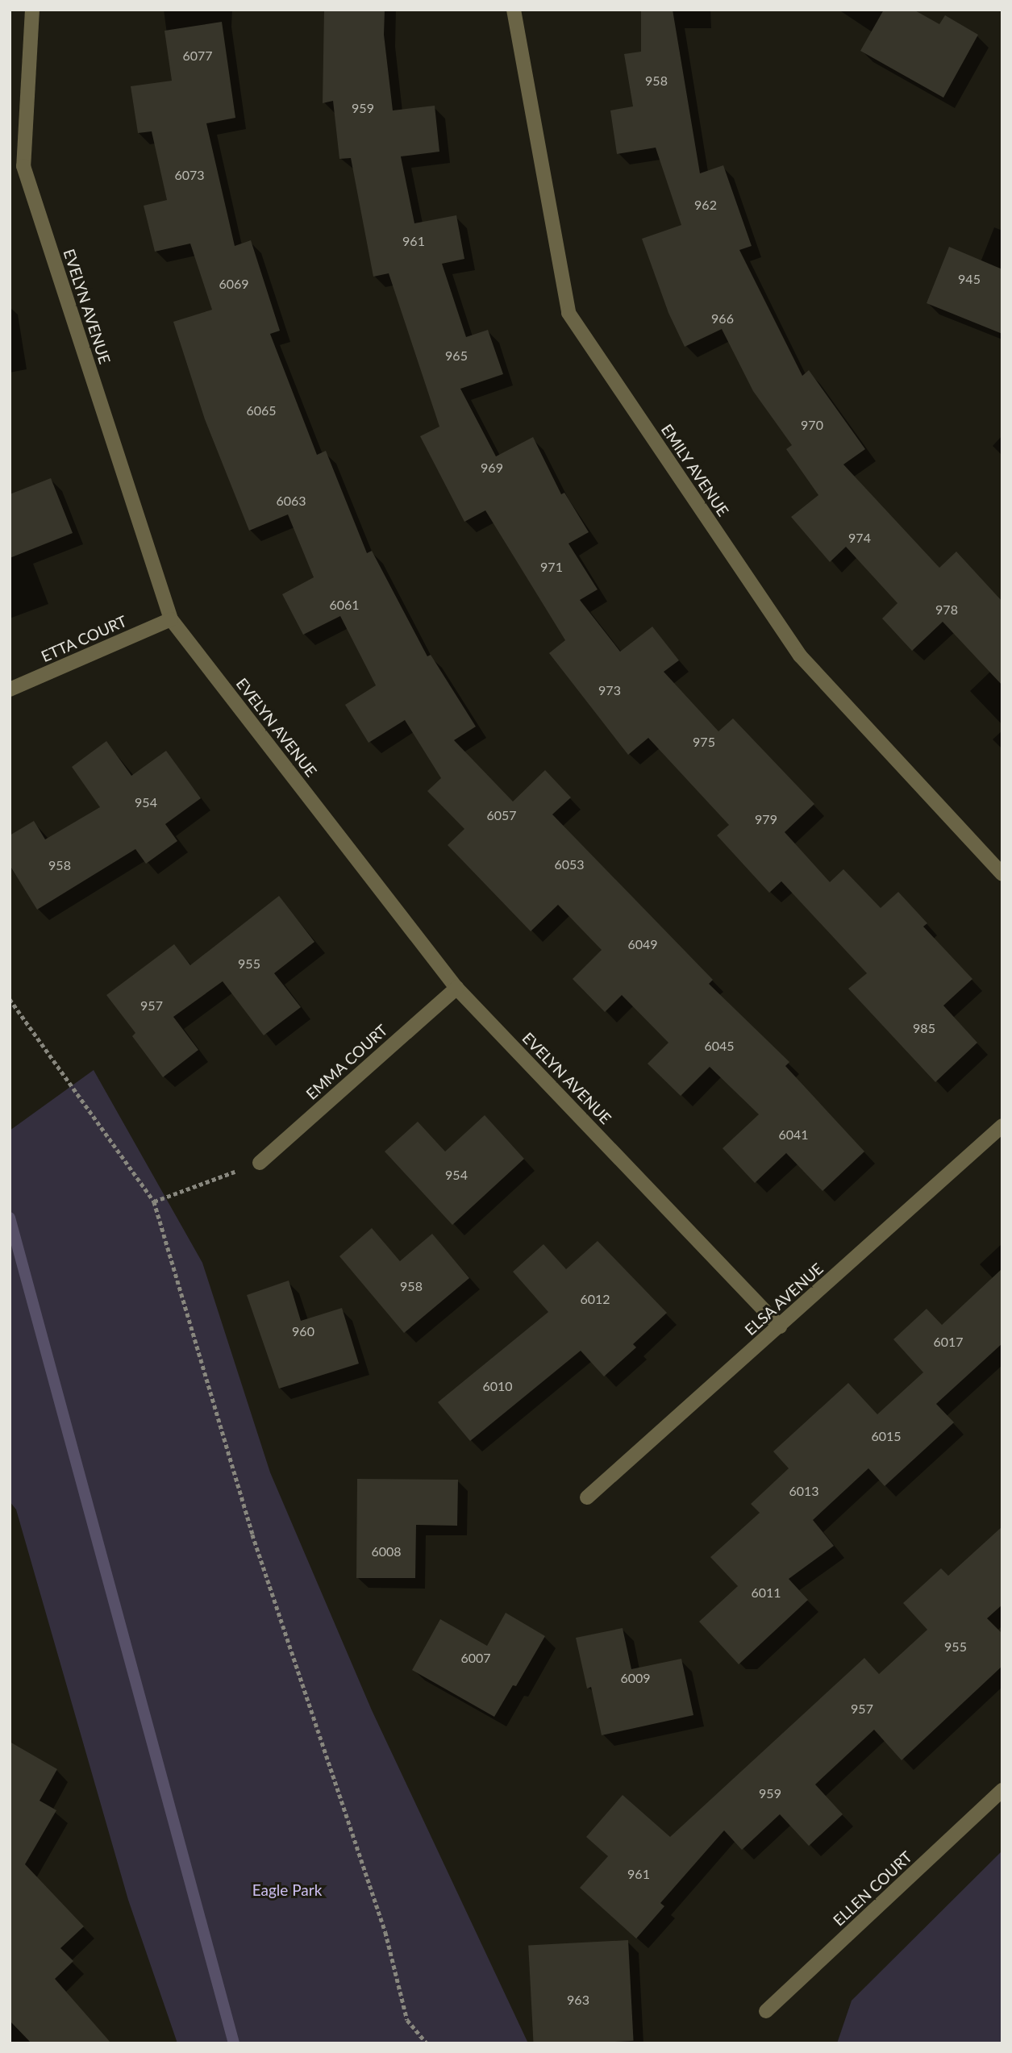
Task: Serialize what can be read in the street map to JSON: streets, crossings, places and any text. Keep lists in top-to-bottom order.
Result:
{
  "streets": {
    "street": [
      "EVELYN AVENUE",
      "EMILY AVENUE",
      "ETTA COURT",
      "EMMA COURT",
      "ELSA AVENUE",
      "ELLEN COURT"
    ]
  },
  "crossings": [
    ["EVELYN AVENUE", "ETTA COURT"],
    ["EVELYN AVENUE", "EMMA COURT"],
    ["EVELYN AVENUE", "ELSA AVENUE"]
  ],
  "parks": ["Eagle Park"],
  "house_numbers": [
    "6077",
    "958",
    "959",
    "6073",
    "962",
    "961",
    "945",
    "6069",
    "966",
    "965",
    "6065",
    "970",
    "969",
    "6063",
    "974",
    "971",
    "6061",
    "978",
    "973",
    "975",
    "954",
    "6057",
    "979",
    "6053",
    "958",
    "6049",
    "955",
    "957",
    "985",
    "6045",
    "6041",
    "954",
    "958",
    "6012",
    "960",
    "6017",
    "6010",
    "6015",
    "6013",
    "6008",
    "6011",
    "955",
    "6007",
    "6009",
    "957",
    "959",
    "961",
    "963"
  ]
}
